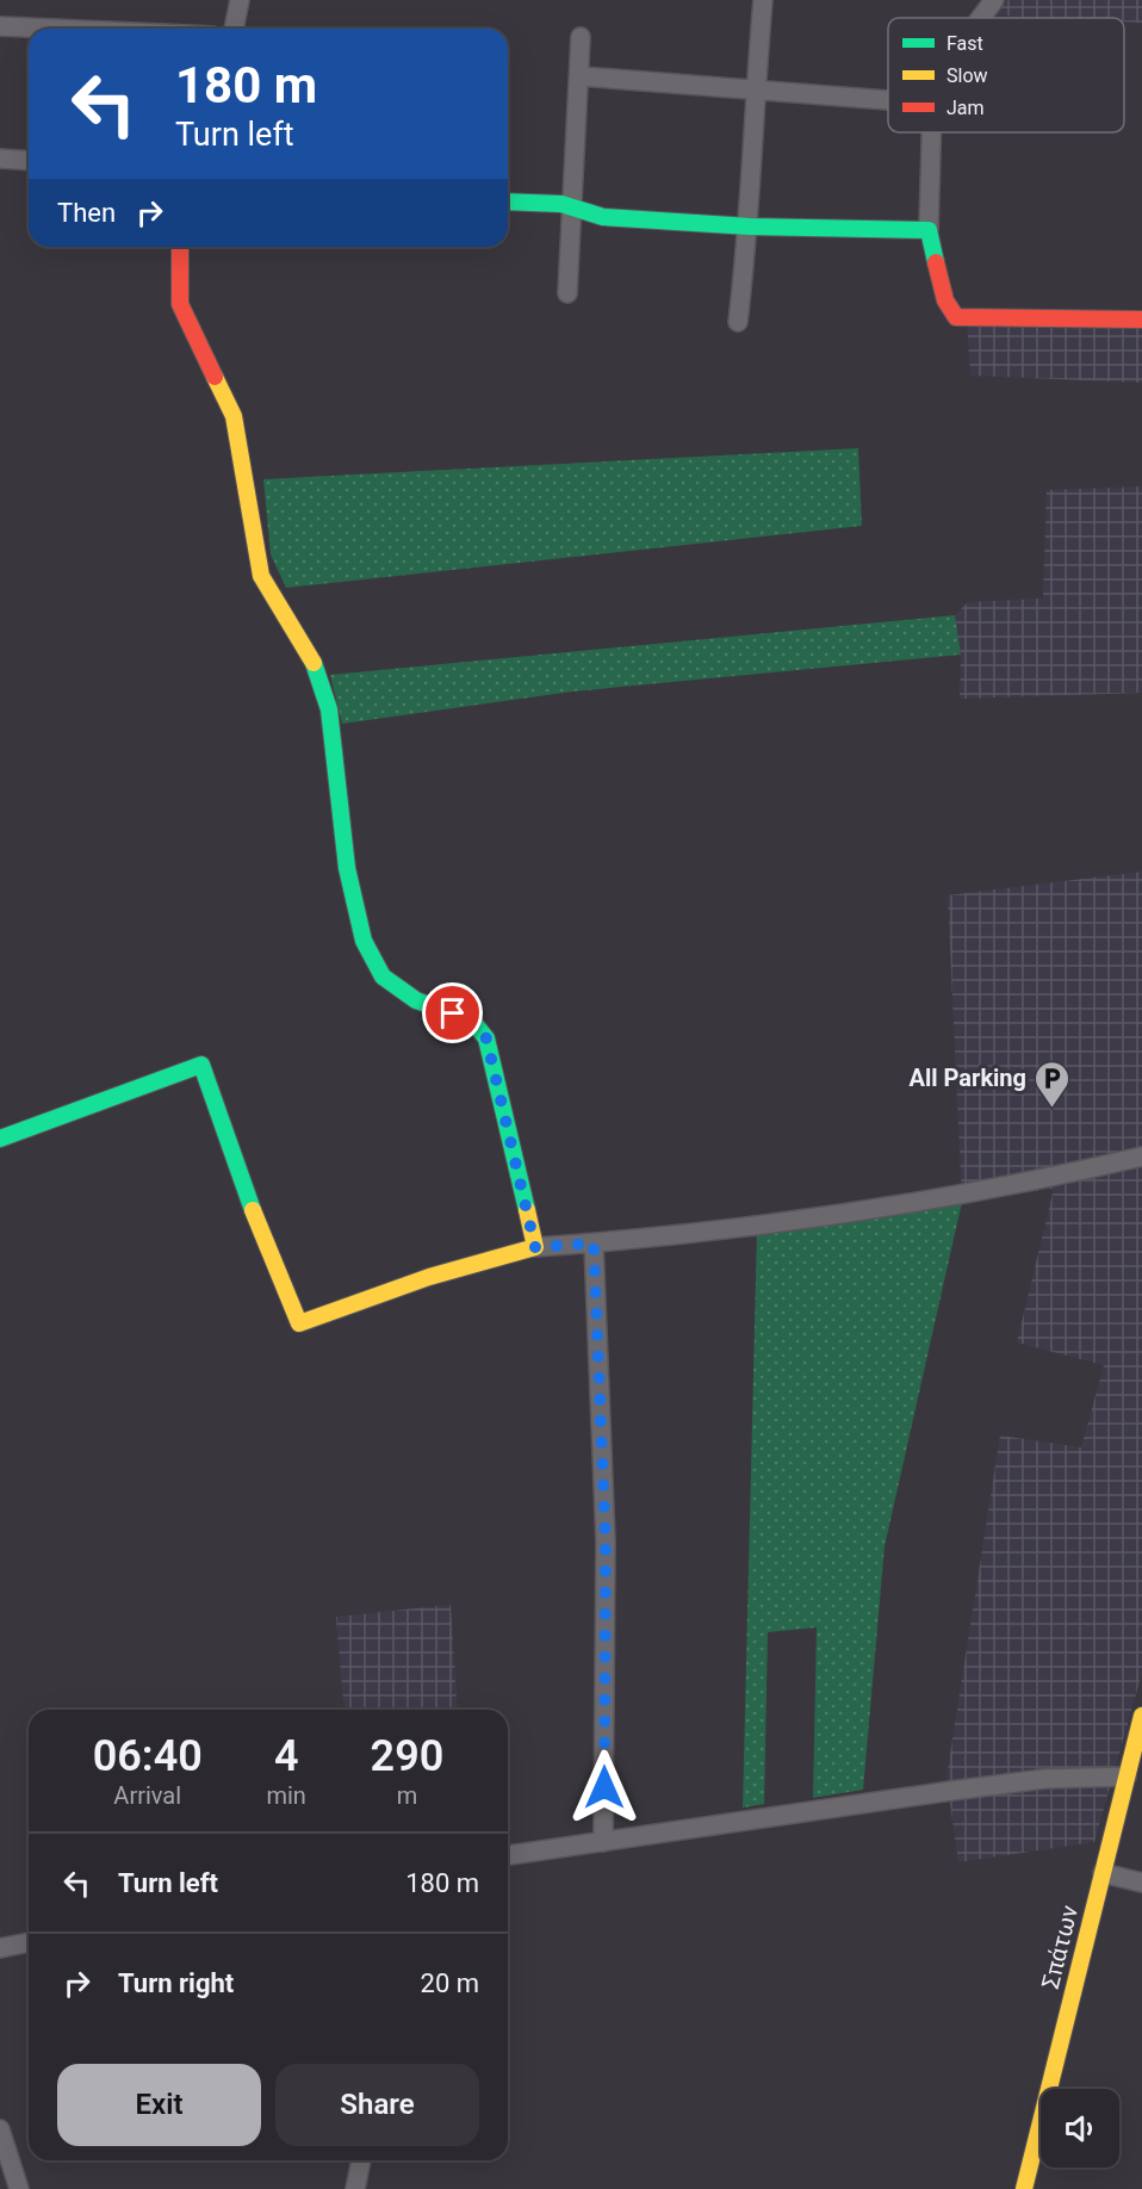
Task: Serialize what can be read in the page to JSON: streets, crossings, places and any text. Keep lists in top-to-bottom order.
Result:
{
  "streets": {
    "street": ["Σπάτων"]
  },
  "places": {
    "parking": ["All Parking"]
  },
  "legend": ["Fast", "Slow", "Jam"],
  "page": {
    "turn": ["180 m", "Turn left"],
    "then": "Then",
    "eta": [
      "06:40",
      "Arrival",
      "4",
      "min",
      "290",
      "m"
    ],
    "list": [
      {
        "name": "Turn left",
        "value": "180 m"
      },
      {
        "name": "Turn right",
        "value": "20 m"
      }
    ],
    "buttons": ["Exit", "Share"]
  }
}
